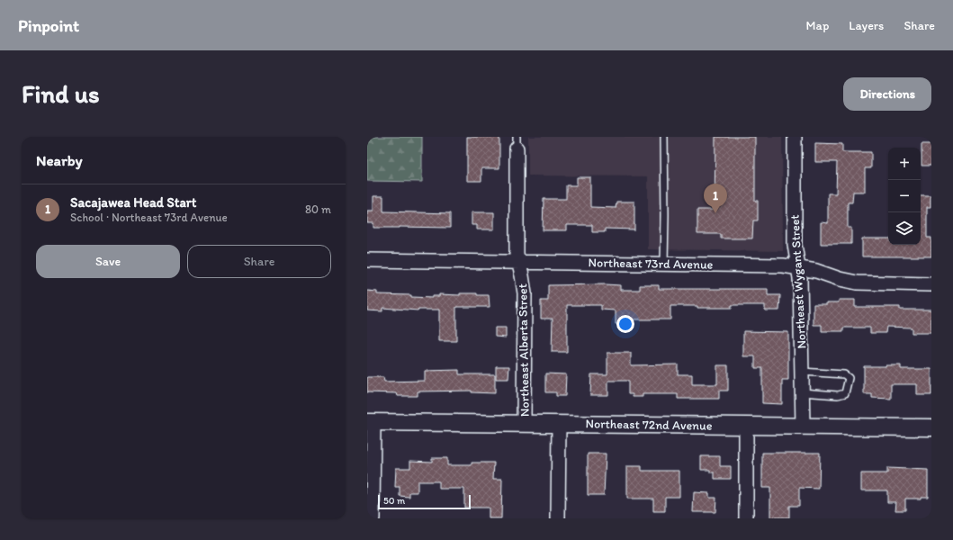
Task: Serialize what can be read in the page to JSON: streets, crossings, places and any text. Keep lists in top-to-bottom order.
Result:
{
  "streets": {
    "street": [
      "Northeast 73rd Avenue",
      "Northeast Wygant Street",
      "Northeast Alberta Street",
      "Northeast 72nd Avenue"
    ]
  },
  "crossings": [
    ["Northeast 73rd Avenue", "Northeast Wygant Street"],
    ["Northeast 73rd Avenue", "Northeast Alberta Street"],
    ["Northeast Wygant Street", "Northeast 72nd Avenue"],
    ["Northeast Alberta Street", "Northeast 72nd Avenue"]
  ],
  "scale_bar": "50 m",
  "page": {
    "header": "Pinpoint",
    "nav": ["Map", "Layers", "Share"],
    "buttons": [
      "Directions",
      ["Save", "Share"]
    ],
    "title": "Find us",
    "heading": "Nearby",
    "map_buttons": ["+", "−"],
    "list": [
      {
        "mark": "1",
        "name": "Sacajawea Head Start",
        "note": "School · Northeast 73rd Avenue",
        "value": "80 m"
      }
    ],
    "pins": "1",
    "scale": "50 m"
  }
}
